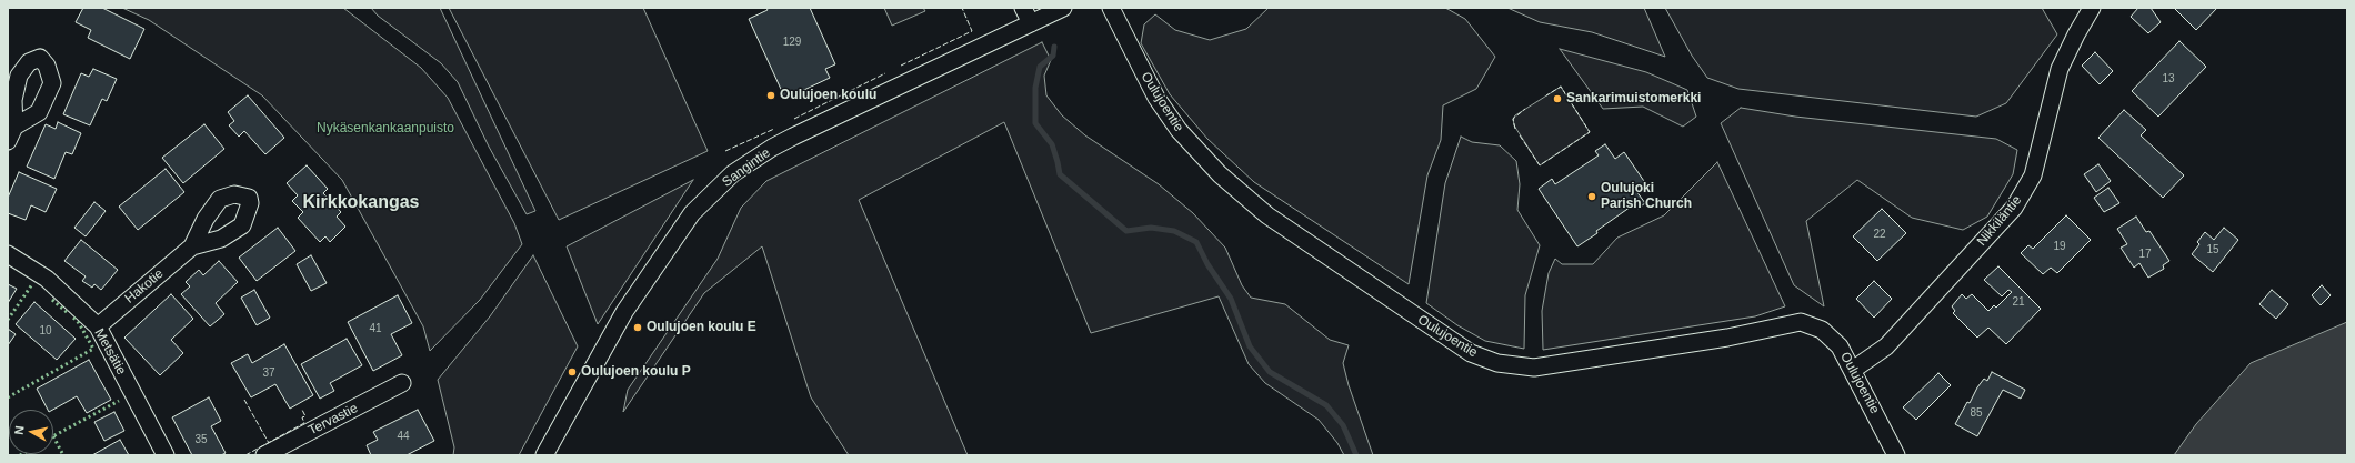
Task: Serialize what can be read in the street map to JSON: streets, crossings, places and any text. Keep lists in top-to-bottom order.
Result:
{
  "streets": {
    "street": [
      "Oulujoentie",
      "Sangintie",
      "Nikkiläntie",
      "Hakotie",
      "Metsätie",
      "Tervastie"
    ]
  },
  "crossings": [
    ["Oulujoentie", "Nikkiläntie"],
    ["Hakotie", "Metsätie"]
  ],
  "districts": ["Kirkkokangas"],
  "parks": ["Nykäsenkankaanpuisto"],
  "places": [
    "Oulujoen koulu",
    "Sankarimuistomerkki",
    "Oulujoki Parish Church",
    "Oulujoen koulu E",
    "Oulujoen koulu P"
  ],
  "house_numbers": [
    "129",
    "13",
    "22",
    "19",
    "15",
    "17",
    "21",
    "41",
    "10",
    "37",
    "85",
    "44",
    "35"
  ],
  "north": "left"
}
